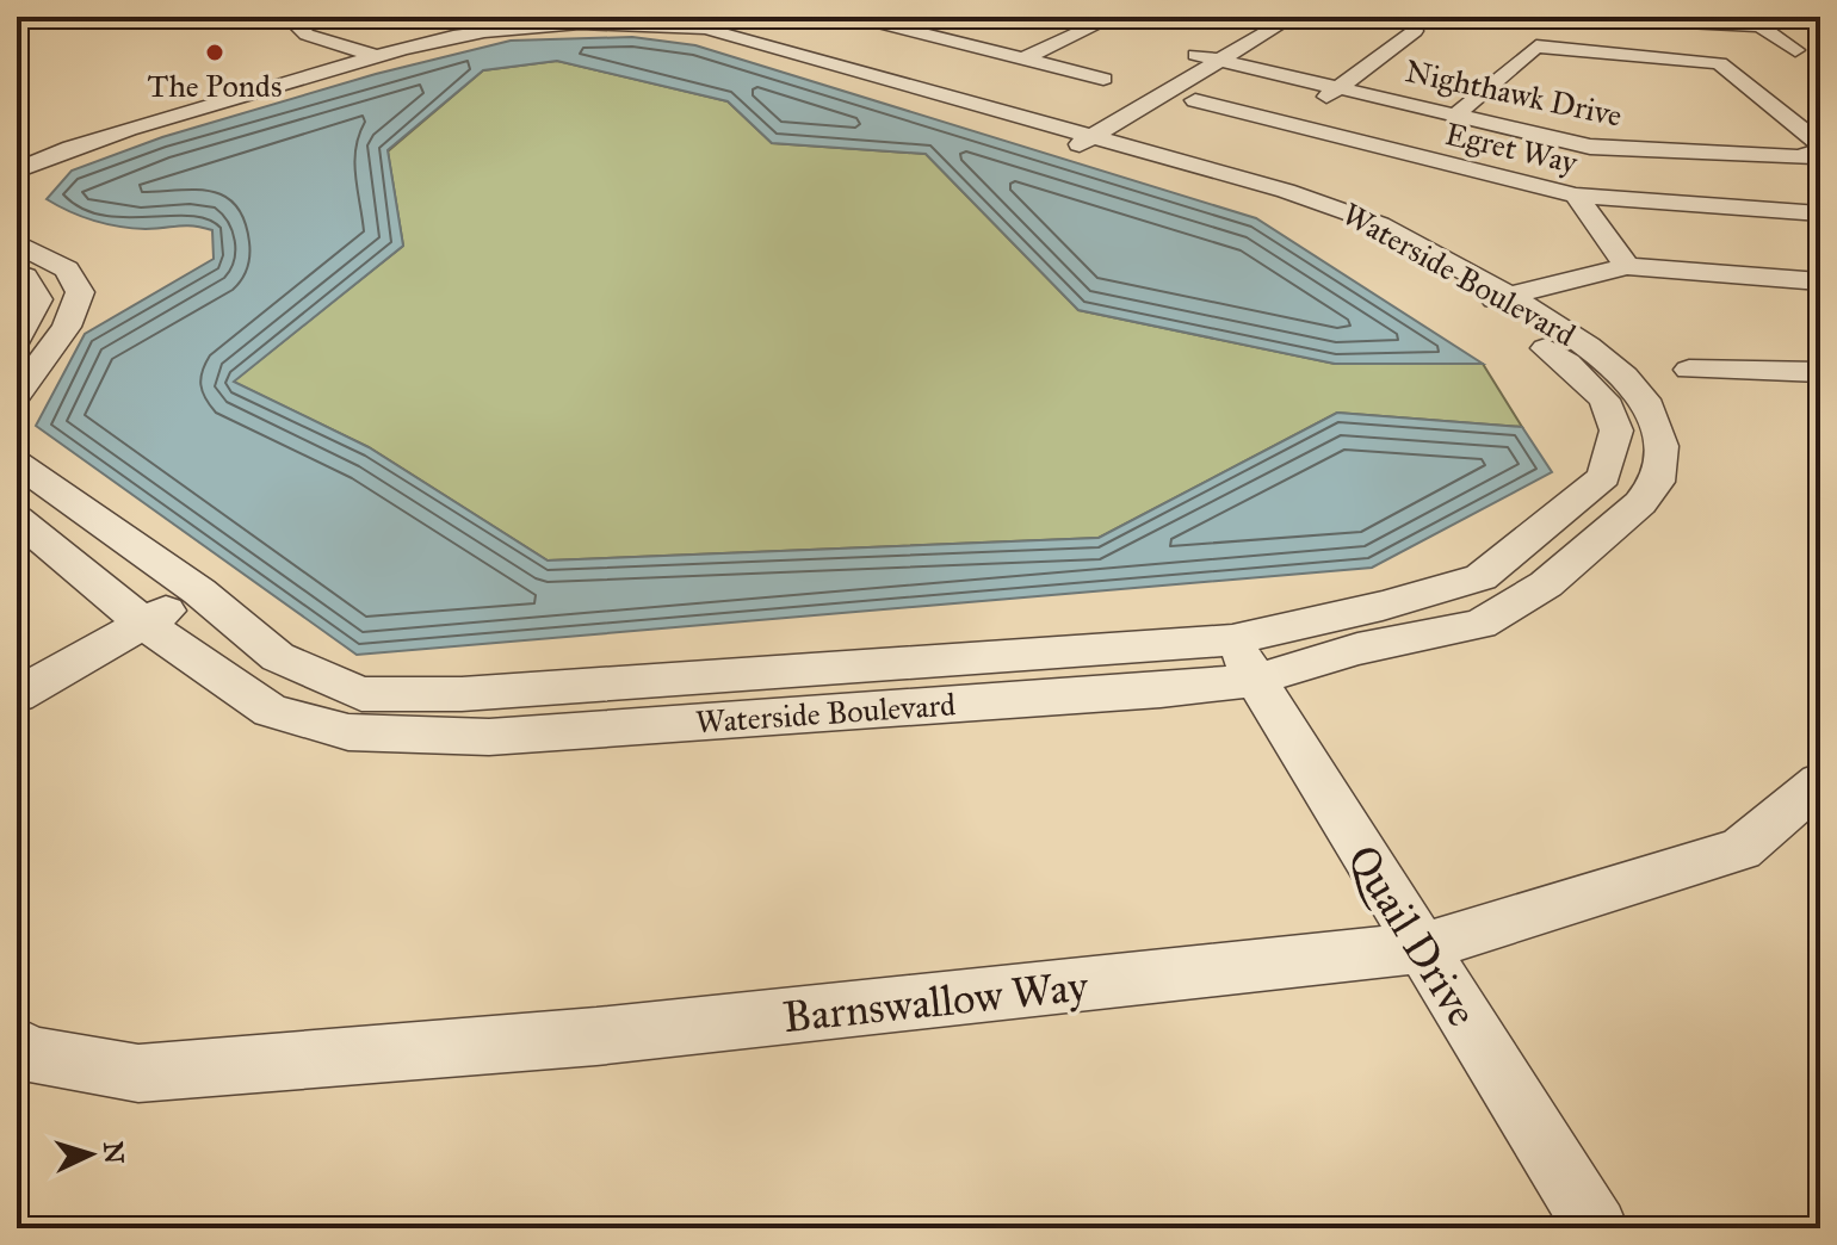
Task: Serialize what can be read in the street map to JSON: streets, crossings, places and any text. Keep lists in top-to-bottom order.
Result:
{
  "streets": {
    "street": [
      "Nighthawk Drive",
      "Egret Way",
      "Waterside Boulevard",
      "Quail Drive",
      "Barnswallow Way"
    ]
  },
  "crossings": [
    ["Waterside Boulevard", "Quail Drive"],
    ["Quail Drive", "Barnswallow Way"]
  ],
  "places": ["The Ponds"],
  "north": "right"
}
